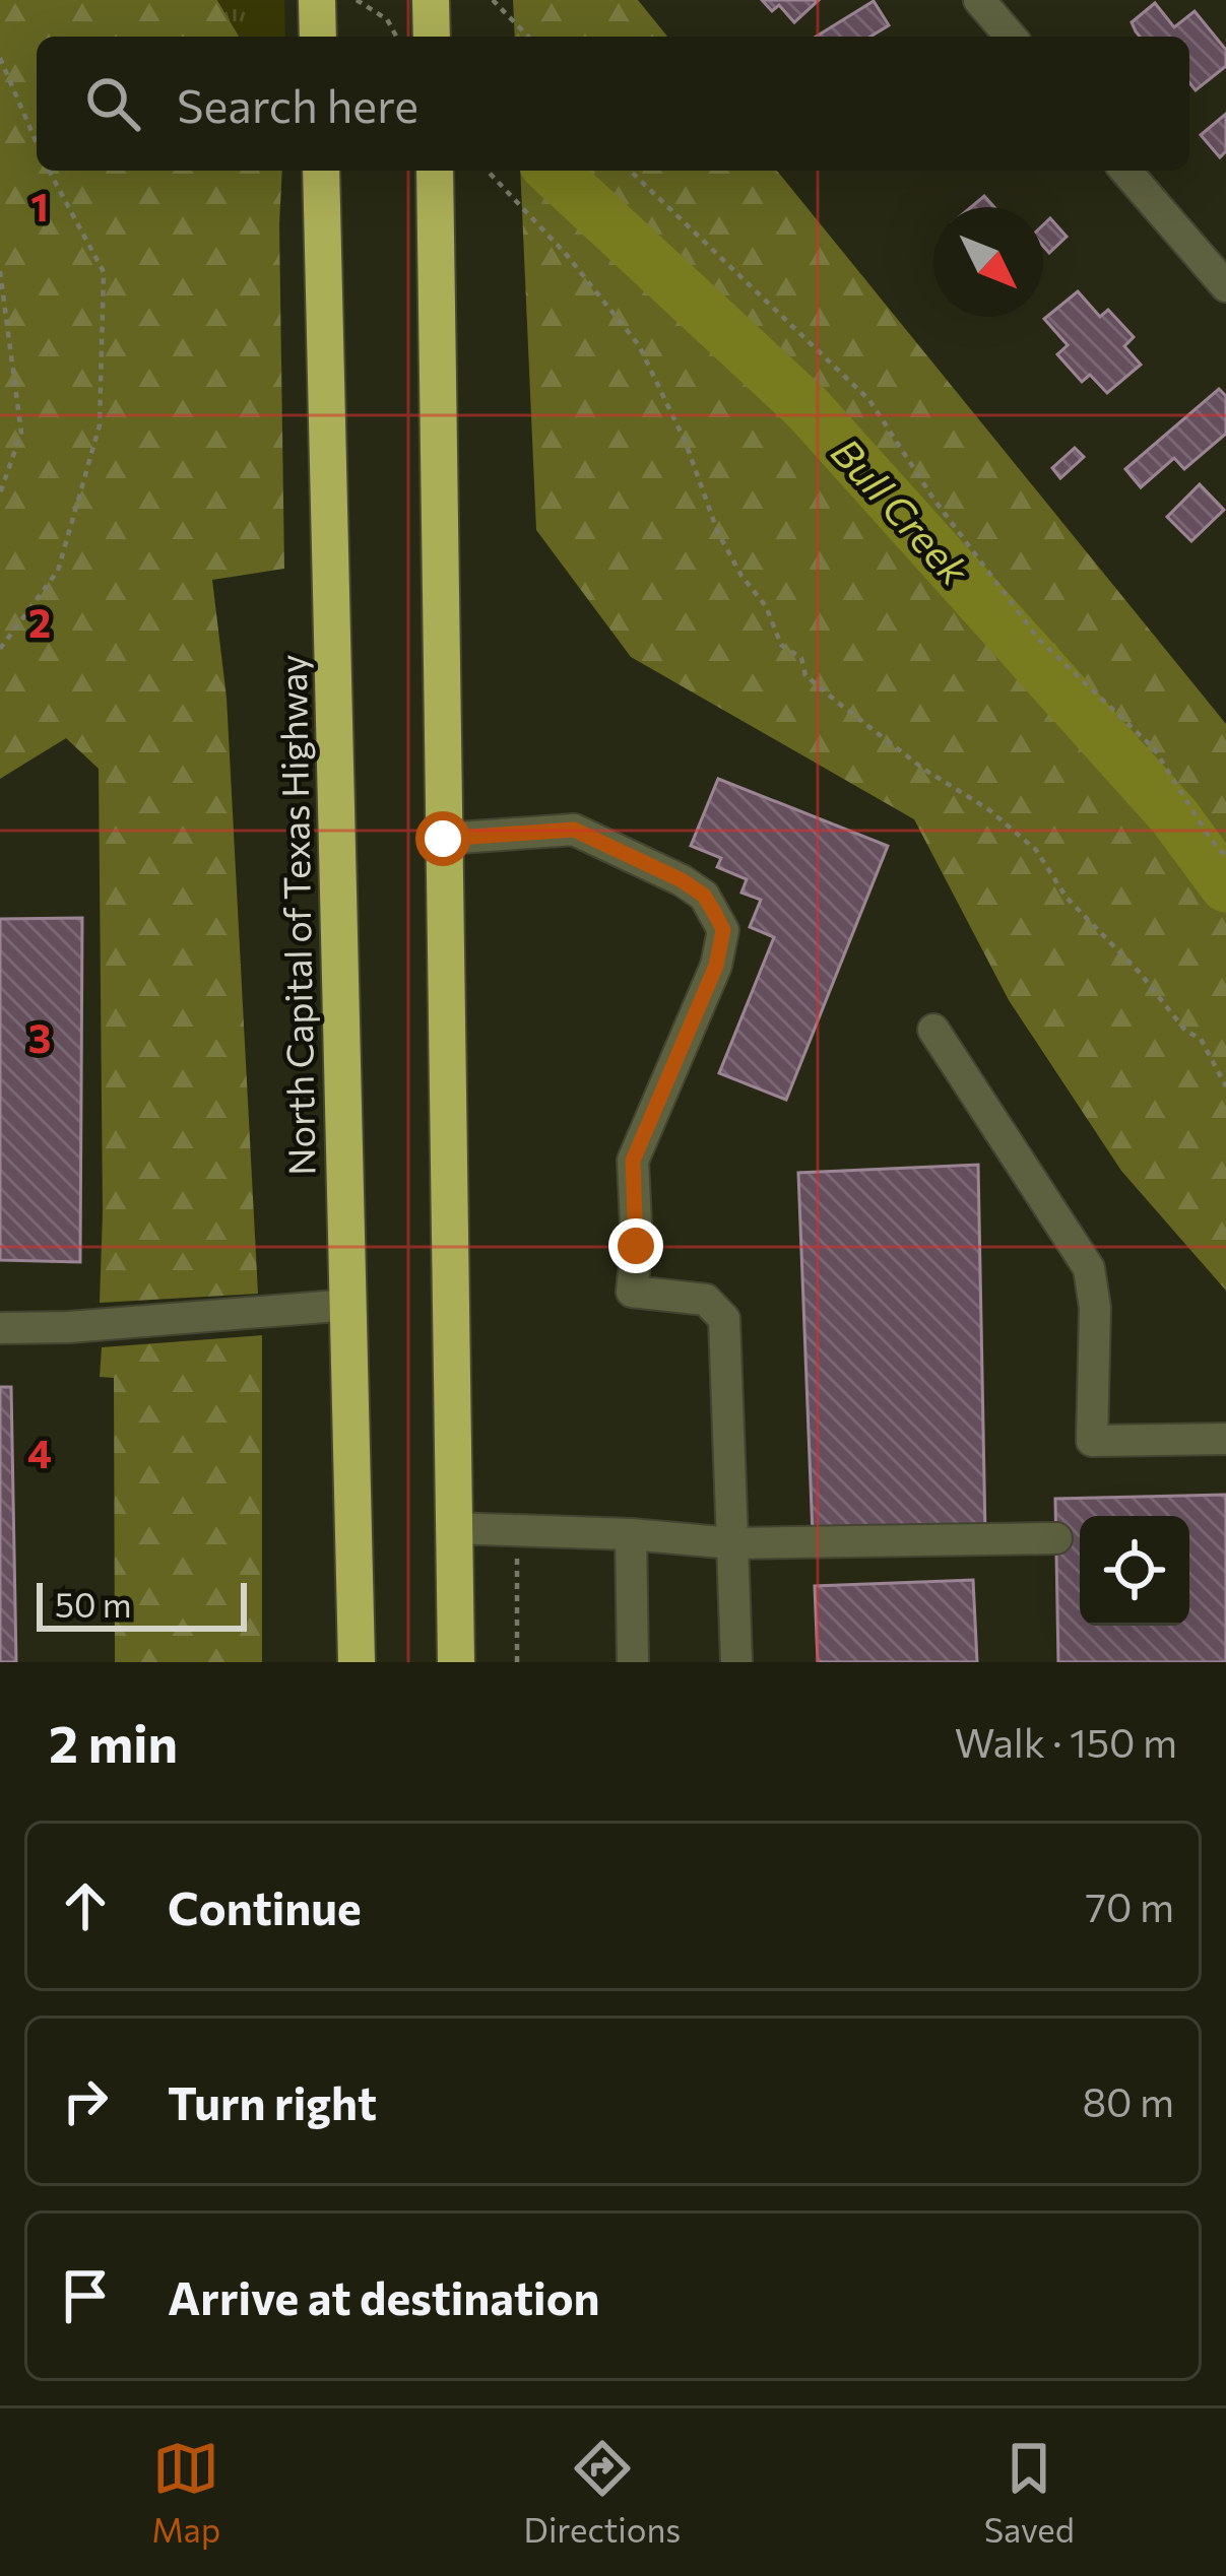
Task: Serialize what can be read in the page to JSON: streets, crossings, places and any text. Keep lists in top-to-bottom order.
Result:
{
  "streets": {
    "highway": ["North Capital of Texas Highway"]
  },
  "water": ["Bull Creek"],
  "scale_bar": "50 m",
  "north": "bottom right",
  "page": {
    "search": "Search here",
    "scale": "50 m",
    "heading": ["2 min", "Walk · 150 m"],
    "list": [
      ["Continue", "70 m"],
      ["Turn right", "80 m"],
      "Arrive at destination"
    ],
    "nav": ["Map", "Directions", "Saved"]
  },
  "grid": {
    "rows": [
      "1",
      "2",
      "3",
      "4"
    ]
  }
}
